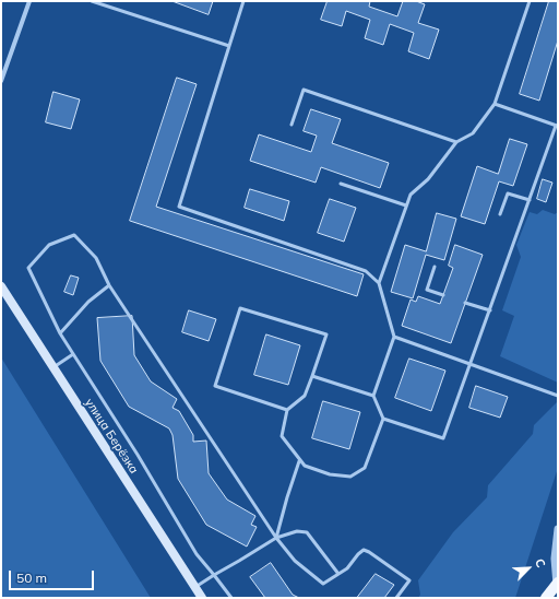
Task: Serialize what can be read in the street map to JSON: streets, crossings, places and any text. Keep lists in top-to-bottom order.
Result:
{
  "streets": {
    "main road": ["улица Берёзка"]
  },
  "scale_bar": "50 m",
  "north": "top right"
}
